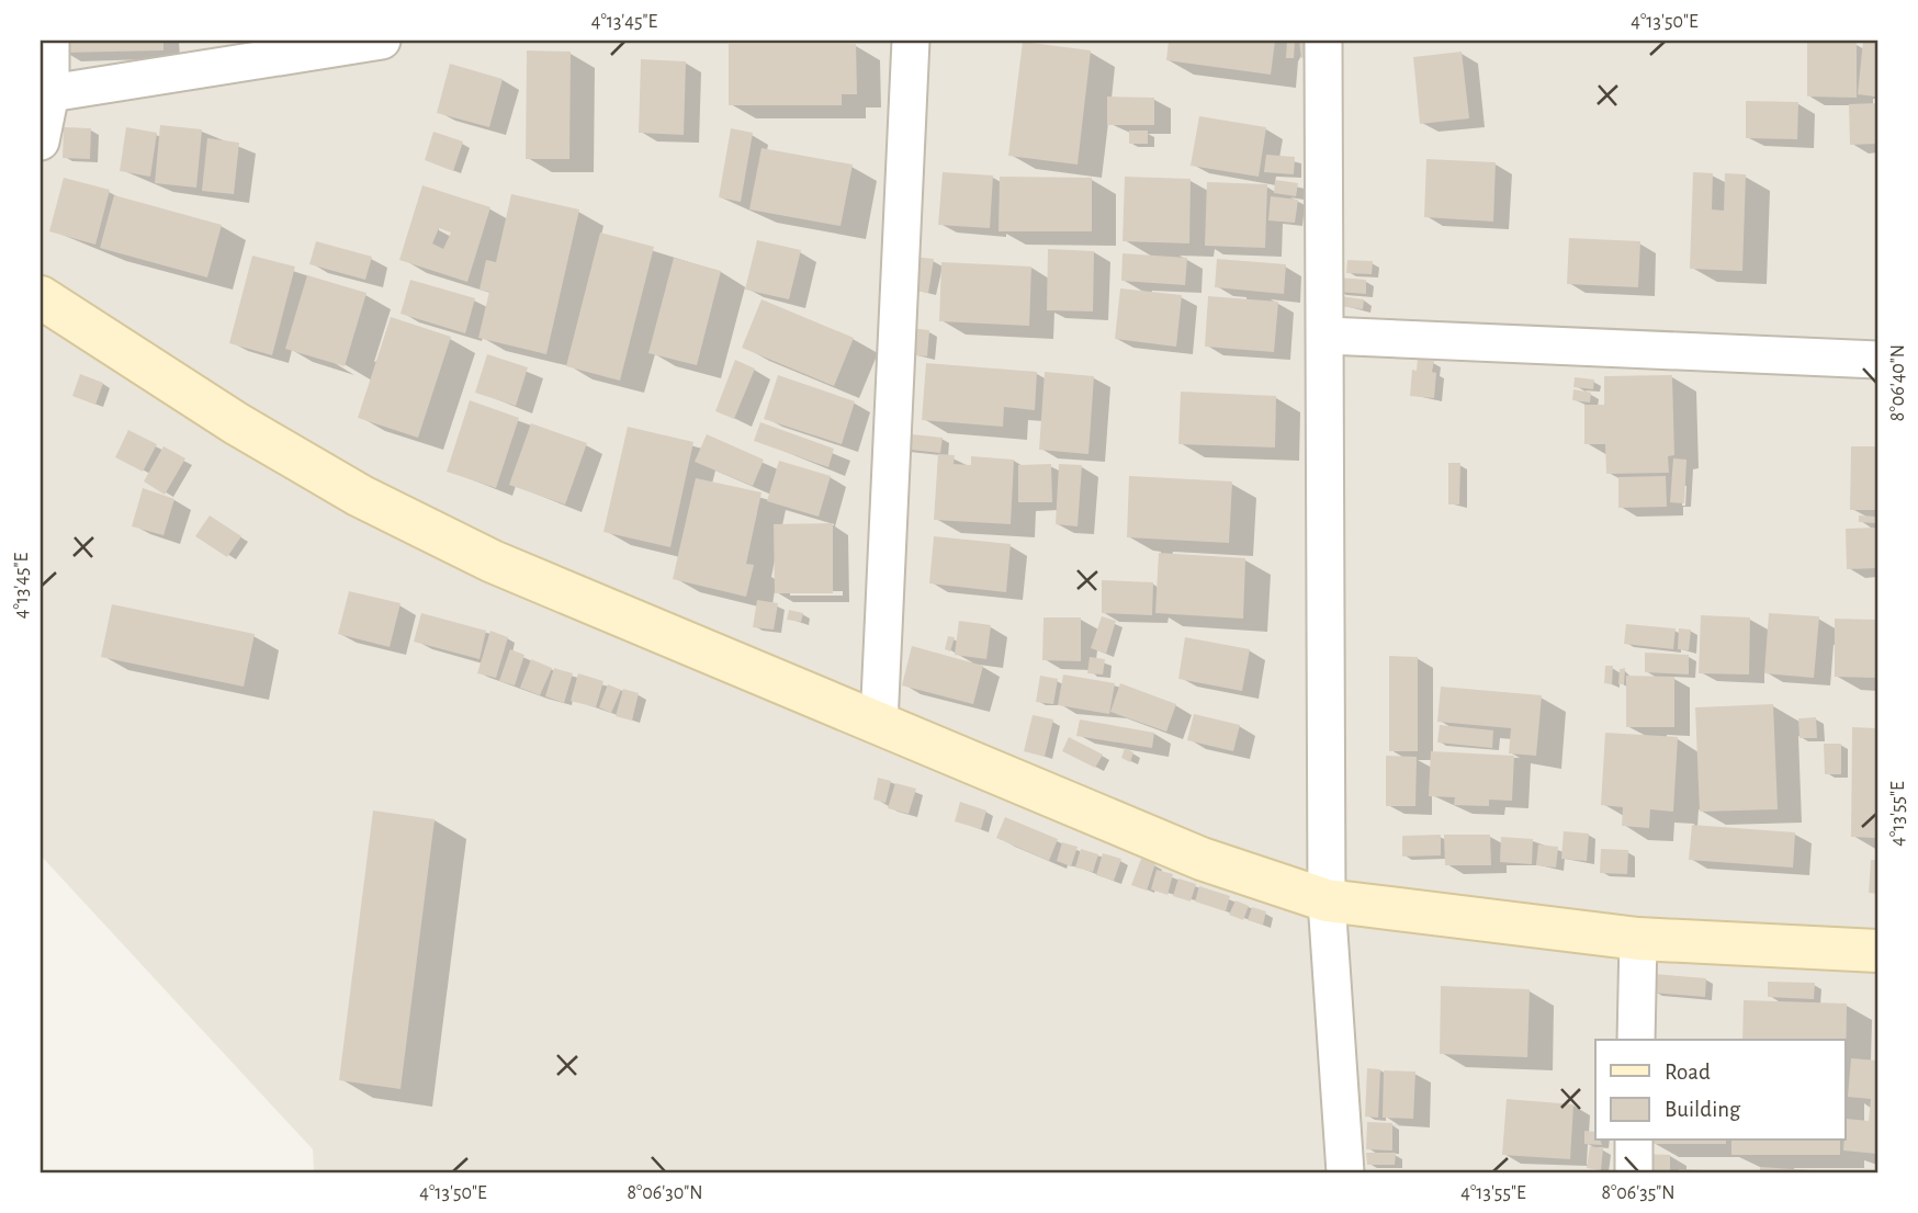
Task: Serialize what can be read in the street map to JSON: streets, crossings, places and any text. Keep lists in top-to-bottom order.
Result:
{
  "legend": ["Road", "Building"],
  "coordinates": [
    "4°13'45\"E",
    "4°13'50\"E",
    "8°06'40\"N",
    "4°13'55\"E",
    "8°06'30\"N",
    "8°06'35\"N"
  ]
}
